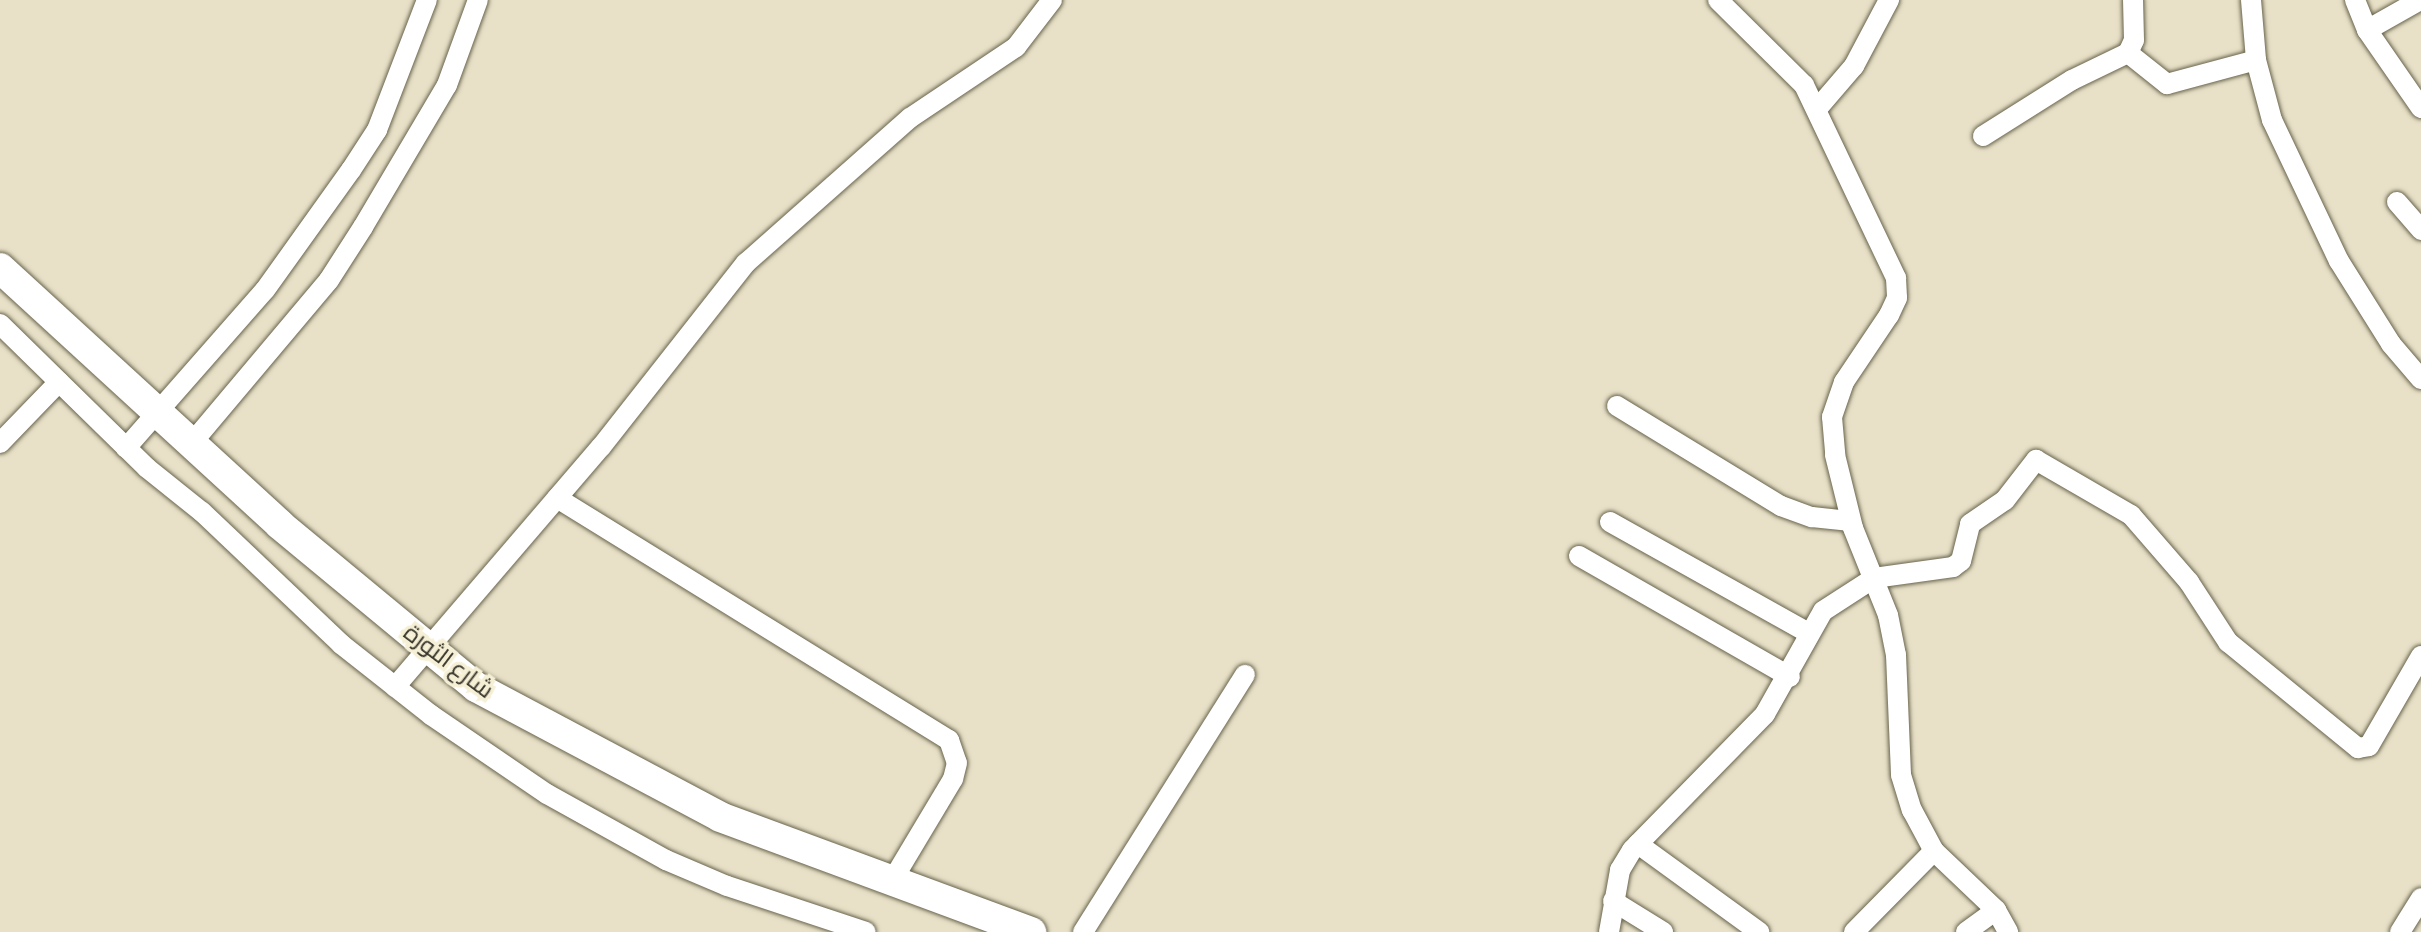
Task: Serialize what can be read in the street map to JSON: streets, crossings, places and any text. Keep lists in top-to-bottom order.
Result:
{
  "streets": {
    "main road": ["شارع الثورة"]
  }
}
